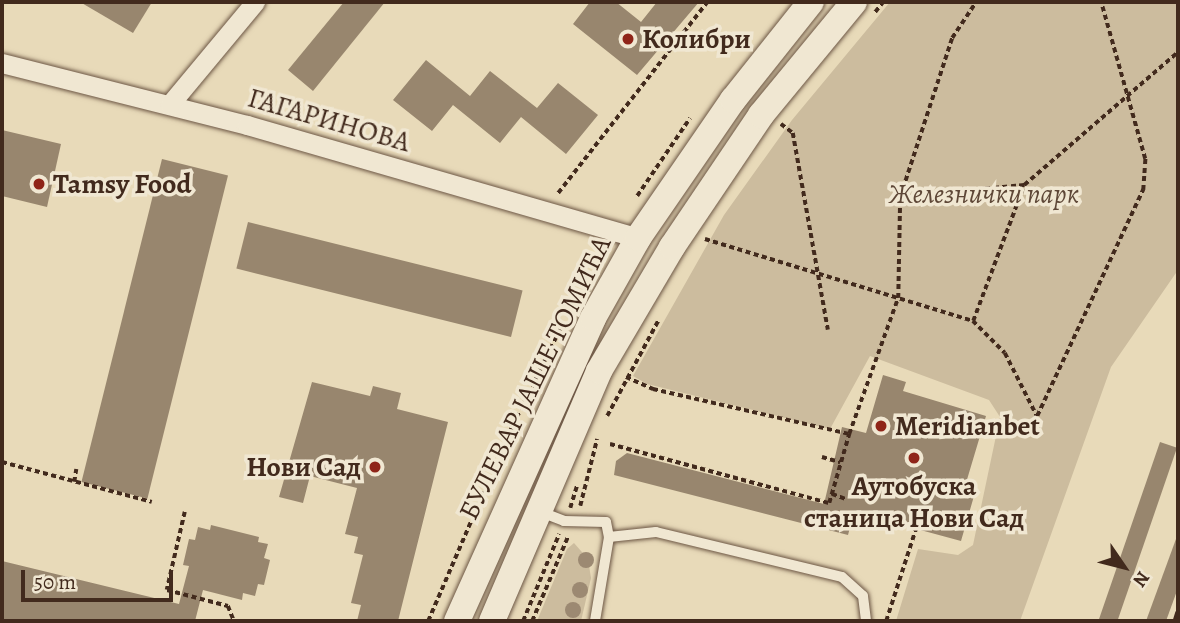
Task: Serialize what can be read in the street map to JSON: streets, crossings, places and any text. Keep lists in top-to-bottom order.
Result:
{
  "streets": {
    "main road": ["БУЛЕВАР ЈАШЕ ТОМИЋА"],
    "street": ["ГАГАРИНОВА"]
  },
  "crossings": [
    ["ГАГАРИНОВА", "БУЛЕВАР ЈАШЕ ТОМИЋА"]
  ],
  "parks": ["Железнички парк"],
  "places": [
    "Колибри",
    "Tamsy Food",
    "Meridianbet",
    "Аутобуска станица Нови Сад",
    "Нови Сад"
  ],
  "scale_bar": "50 m",
  "north": "bottom right"
}
